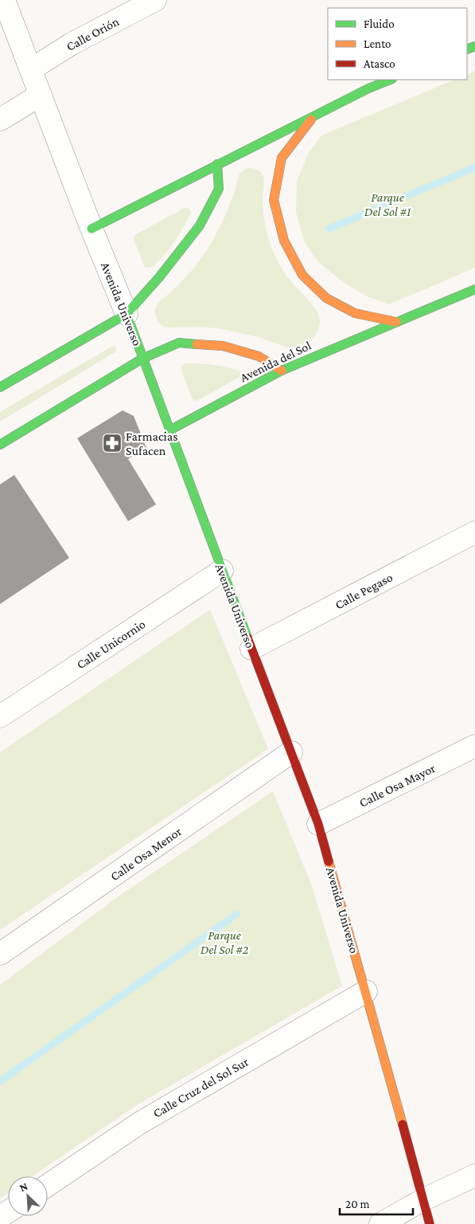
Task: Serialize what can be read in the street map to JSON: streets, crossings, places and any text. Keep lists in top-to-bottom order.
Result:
{
  "streets": {
    "street": [
      "Calle Orión",
      "Avenida Universo",
      "Avenida del Sol",
      "Calle Pegaso",
      "Calle Unicornio",
      "Calle Osa Mayor",
      "Calle Osa Menor",
      "Calle Cruz del Sol Sur"
    ]
  },
  "crossings": [
    ["Calle Orión", "Avenida Universo"],
    ["Avenida Universo", "Avenida del Sol"],
    ["Avenida Universo", "Calle Pegaso"],
    ["Avenida Universo", "Calle Unicornio"],
    ["Avenida Universo", "Calle Osa Mayor"],
    ["Avenida Universo", "Calle Osa Menor"],
    ["Avenida Universo", "Calle Cruz del Sol Sur"]
  ],
  "parks": ["Parque Del Sol #1", "Parque Del Sol #2"],
  "places": {
    "pharmacy": ["Farmacias Sufacen"]
  },
  "legend": ["Fluido", "Lento", "Atasco"],
  "scale_bar": "20 m",
  "north": "top left"
}
